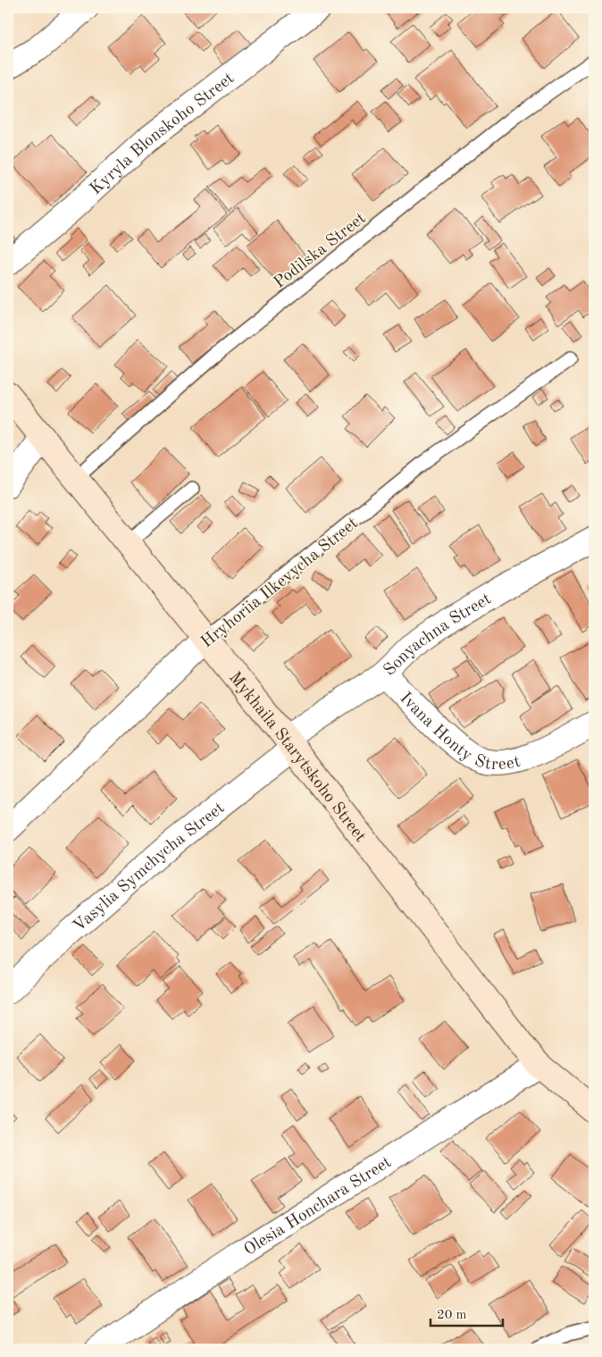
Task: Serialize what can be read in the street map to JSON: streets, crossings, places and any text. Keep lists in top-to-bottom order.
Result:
{
  "streets": {
    "street": [
      "Kyryla Blonskoho Street",
      "Hryhoriia Ilkevycha Street",
      "Sonyachna Street",
      "Ivana Honty Street",
      "Mykhaila Starytskoho Street",
      "Vasylia Symchycha Street",
      "Olesia Honchara Street"
    ],
    "lane": ["Podilska Street"]
  },
  "crossings": [
    ["Podilska Street", "Mykhaila Starytskoho Street"],
    ["Hryhoriia Ilkevycha Street", "Mykhaila Starytskoho Street"],
    ["Sonyachna Street", "Ivana Honty Street"],
    ["Sonyachna Street", "Mykhaila Starytskoho Street"],
    ["Sonyachna Street", "Vasylia Symchycha Street"],
    ["Mykhaila Starytskoho Street", "Vasylia Symchycha Street"],
    ["Mykhaila Starytskoho Street", "Olesia Honchara Street"]
  ],
  "scale_bar": "20 m"
}
